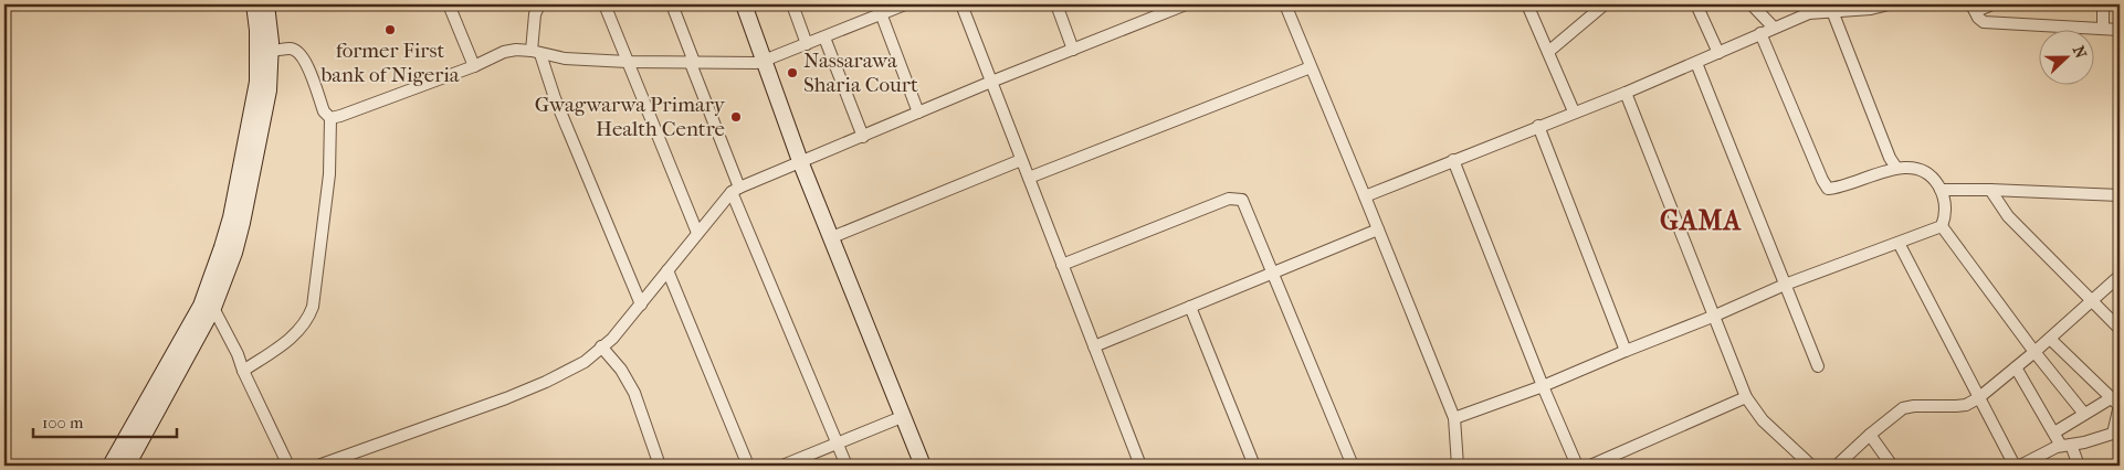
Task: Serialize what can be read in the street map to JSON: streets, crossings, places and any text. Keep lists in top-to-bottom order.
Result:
{
  "districts": ["GAMA"],
  "places": ["former First bank of Nigeria", "Nassarawa Sharia Court", "Gwagwarwa Primary Health Centre"],
  "scale_bar": "100 m",
  "north": "right"
}
